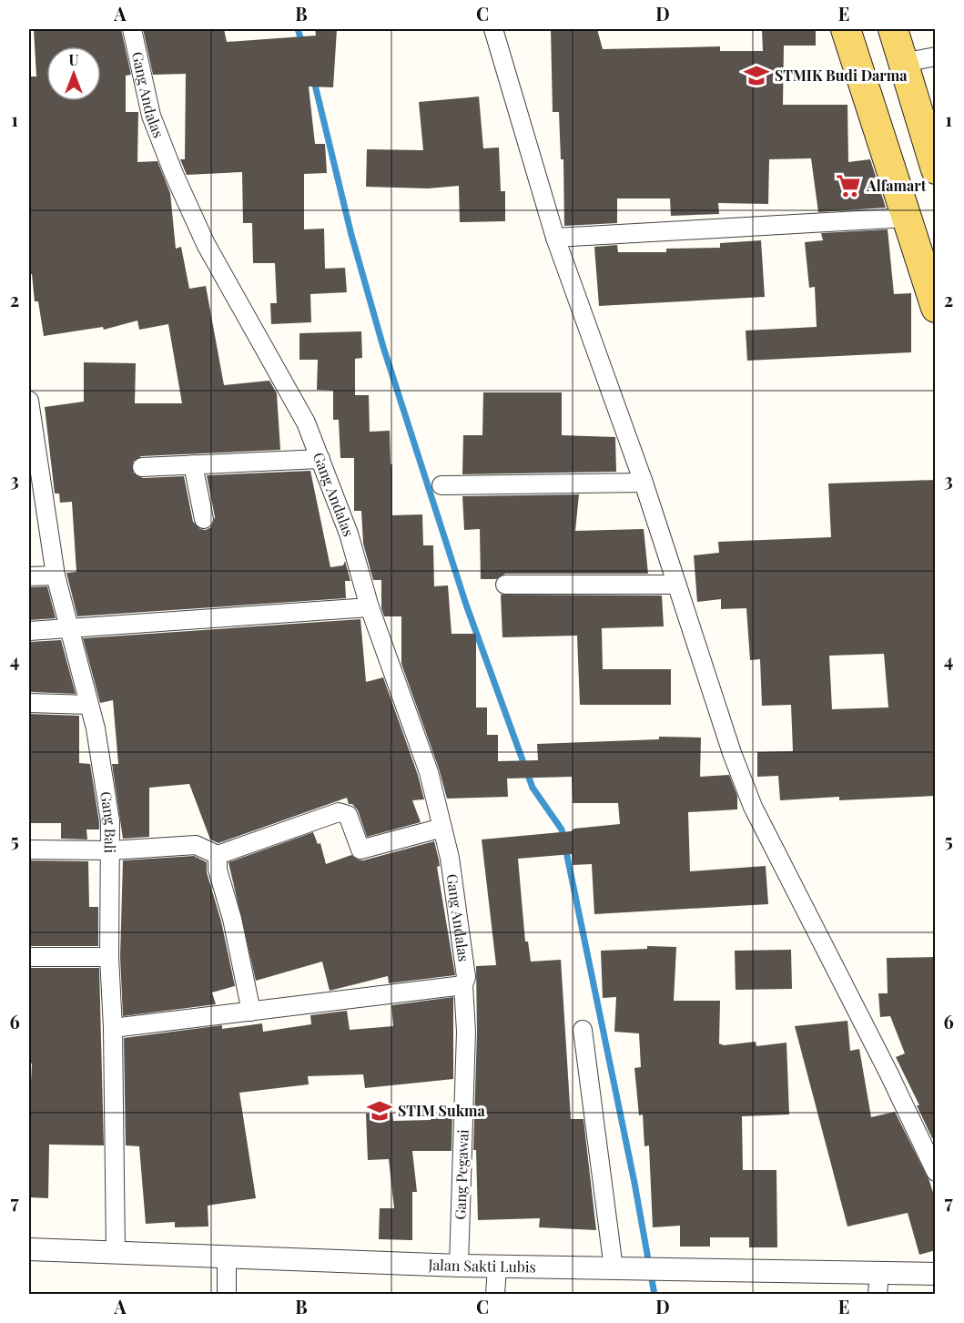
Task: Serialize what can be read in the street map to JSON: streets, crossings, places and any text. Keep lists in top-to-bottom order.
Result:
{
  "streets": {
    "street": [
      "Gang Andalas",
      "Gang Bali",
      "Gang Pegawai",
      "Jalan Sakti Lubis"
    ]
  },
  "crossings": [
    ["Gang Andalas", "Gang Pegawai"],
    ["Gang Bali", "Jalan Sakti Lubis"],
    ["Gang Pegawai", "Jalan Sakti Lubis"]
  ],
  "places": {
    "school or university": ["STMIK Budi Darma", "STIM Sukma"],
    "supermarket": ["Alfamart"]
  },
  "north": "top",
  "grid": {
    "columns": [
      "A",
      "B",
      "C",
      "D",
      "E"
    ],
    "rows": [
      "1",
      "2",
      "3",
      "4",
      "5",
      "6",
      "7"
    ]
  }
}
